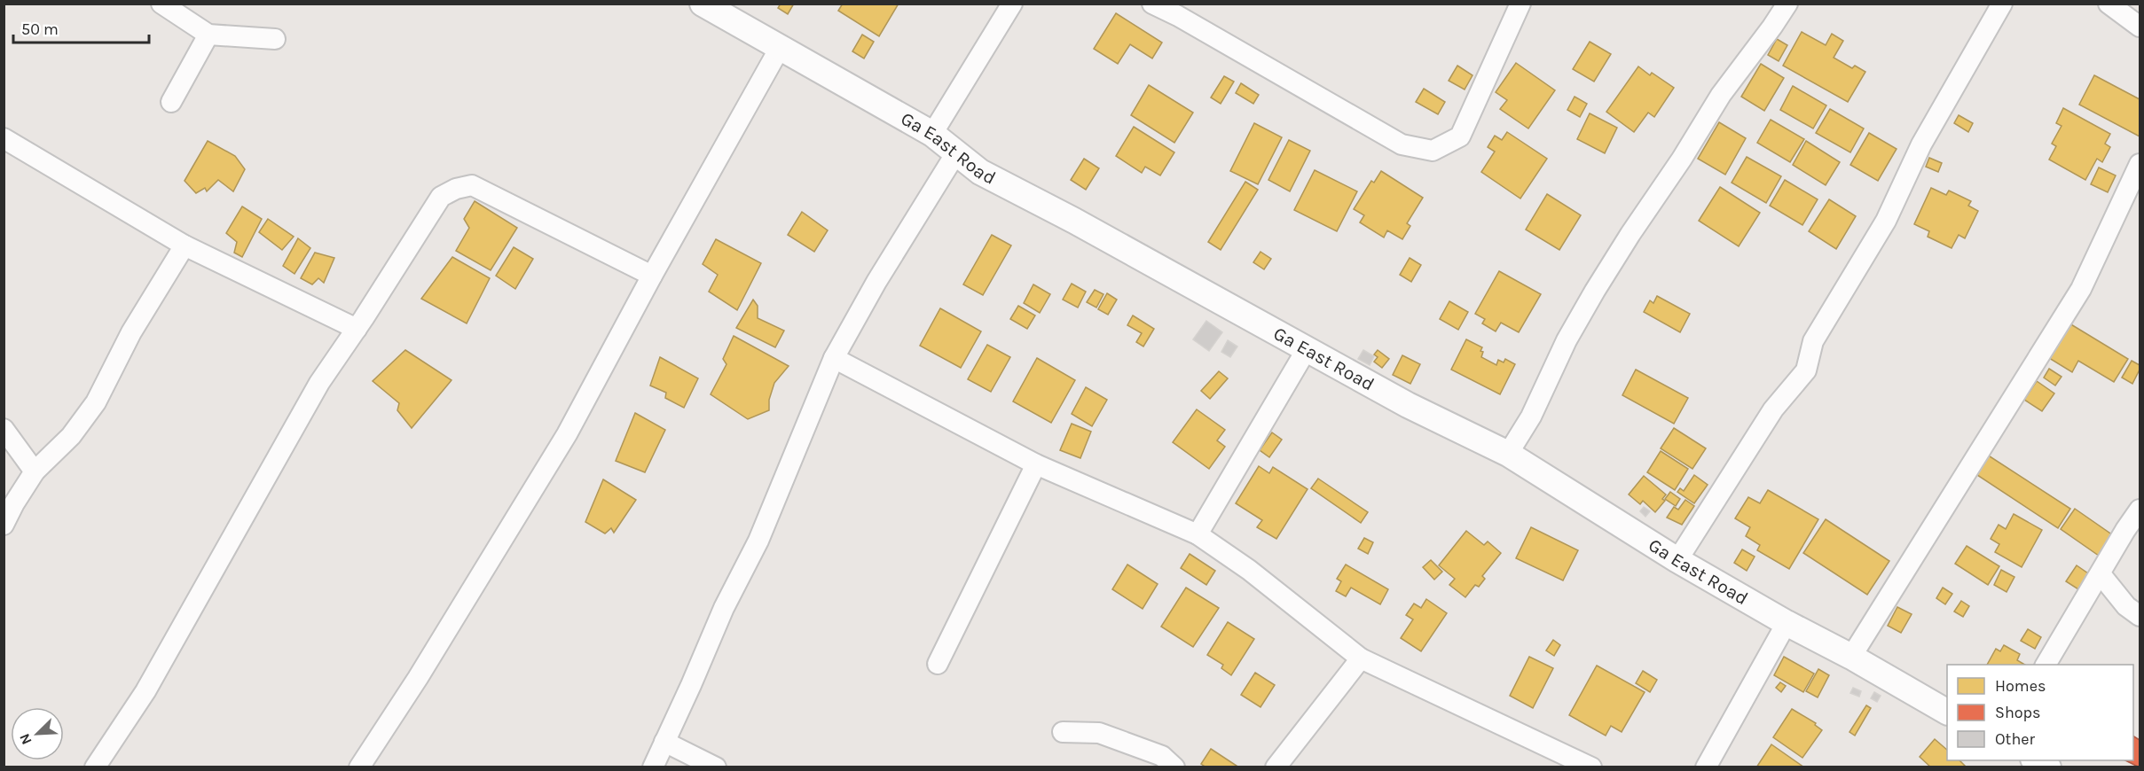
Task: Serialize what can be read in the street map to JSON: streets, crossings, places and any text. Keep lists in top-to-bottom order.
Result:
{
  "streets": {
    "street": ["Ga East Road"]
  },
  "legend": ["Homes", "Shops", "Other"],
  "scale_bar": "50 m",
  "north": "bottom left"
}
